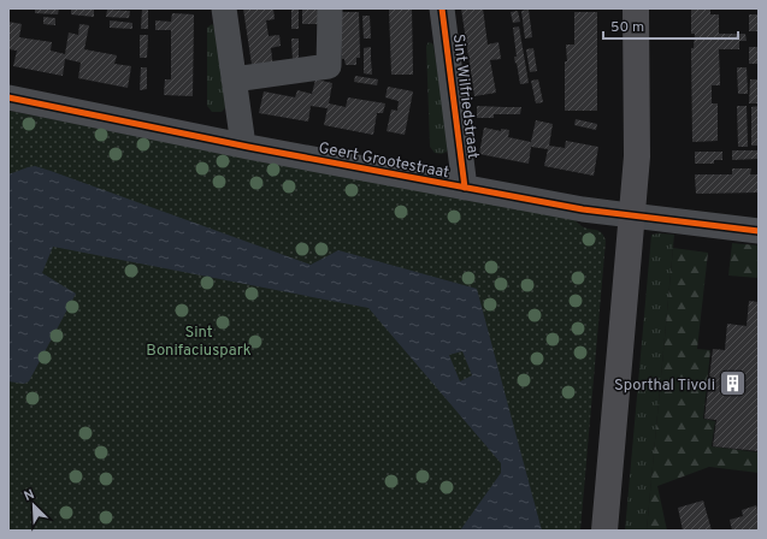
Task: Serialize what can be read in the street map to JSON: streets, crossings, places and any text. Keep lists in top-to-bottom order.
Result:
{
  "streets": {
    "street": ["Sint Wilfriedstraat", "Geert Grootestraat"]
  },
  "crossings": [
    ["Sint Wilfriedstraat", "Geert Grootestraat"]
  ],
  "parks": ["Sint Bonifaciuspark"],
  "places": {
    "building": ["Sporthal Tivoli"]
  },
  "scale_bar": "50 m",
  "north": "top left"
}
